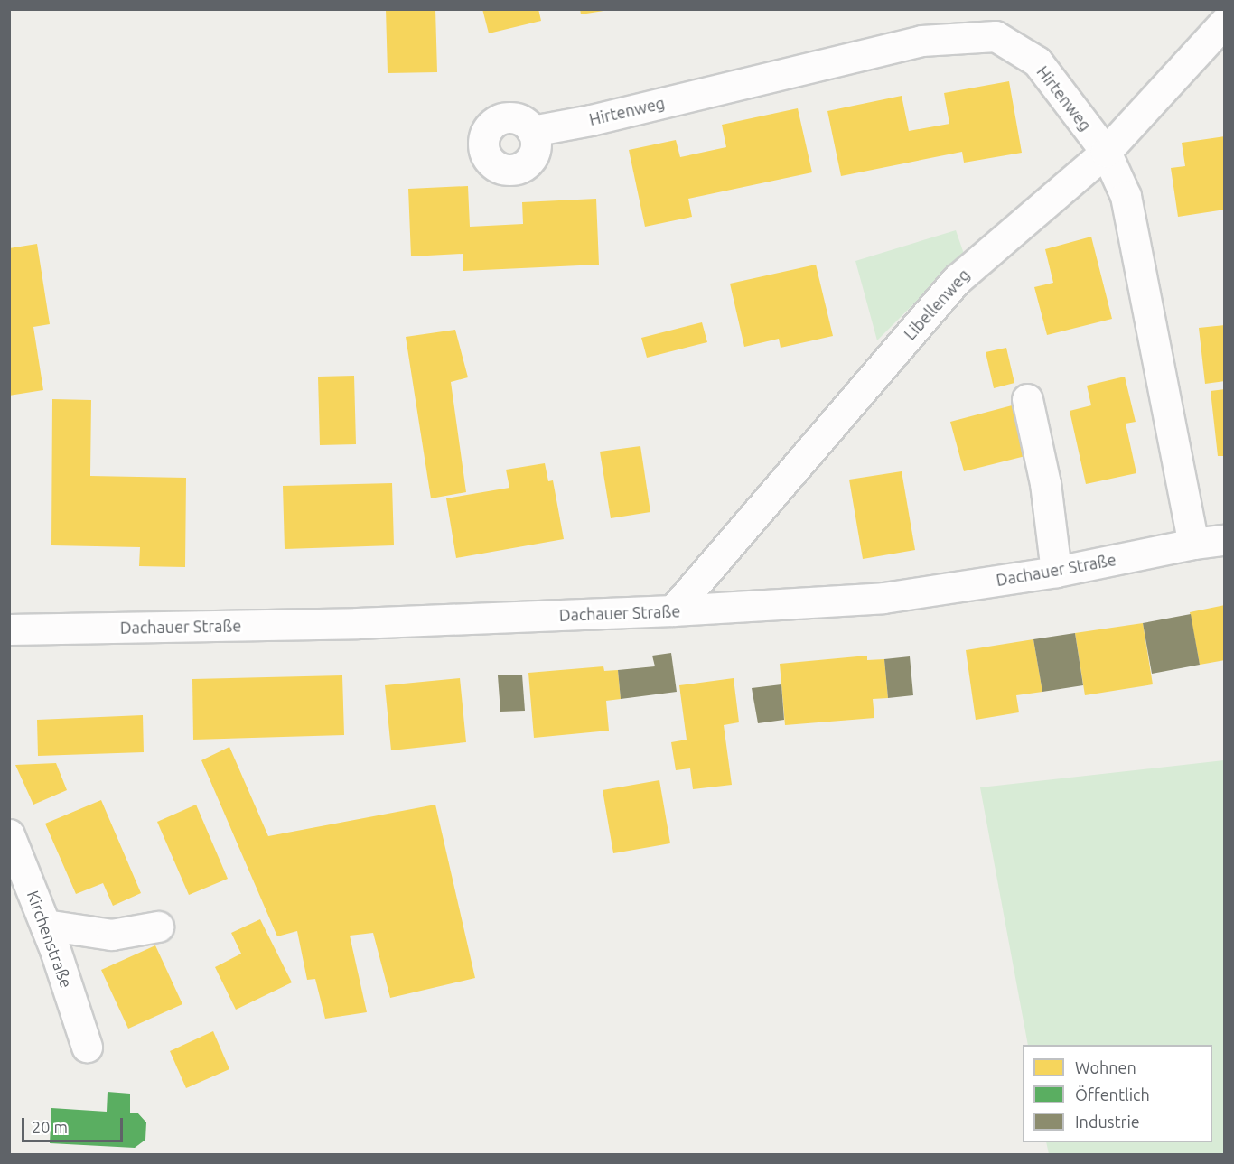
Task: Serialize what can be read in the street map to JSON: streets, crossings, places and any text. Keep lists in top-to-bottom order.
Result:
{
  "streets": {
    "street": [
      "Hirtenweg",
      "Libellenweg",
      "Dachauer Straße",
      "Kirchenstraße"
    ]
  },
  "crossings": [
    ["Hirtenweg", "Libellenweg"],
    ["Hirtenweg", "Dachauer Straße"],
    ["Libellenweg", "Dachauer Straße"]
  ],
  "legend": ["Wohnen", "Öffentlich", "Industrie"],
  "scale_bar": "20 m"
}
